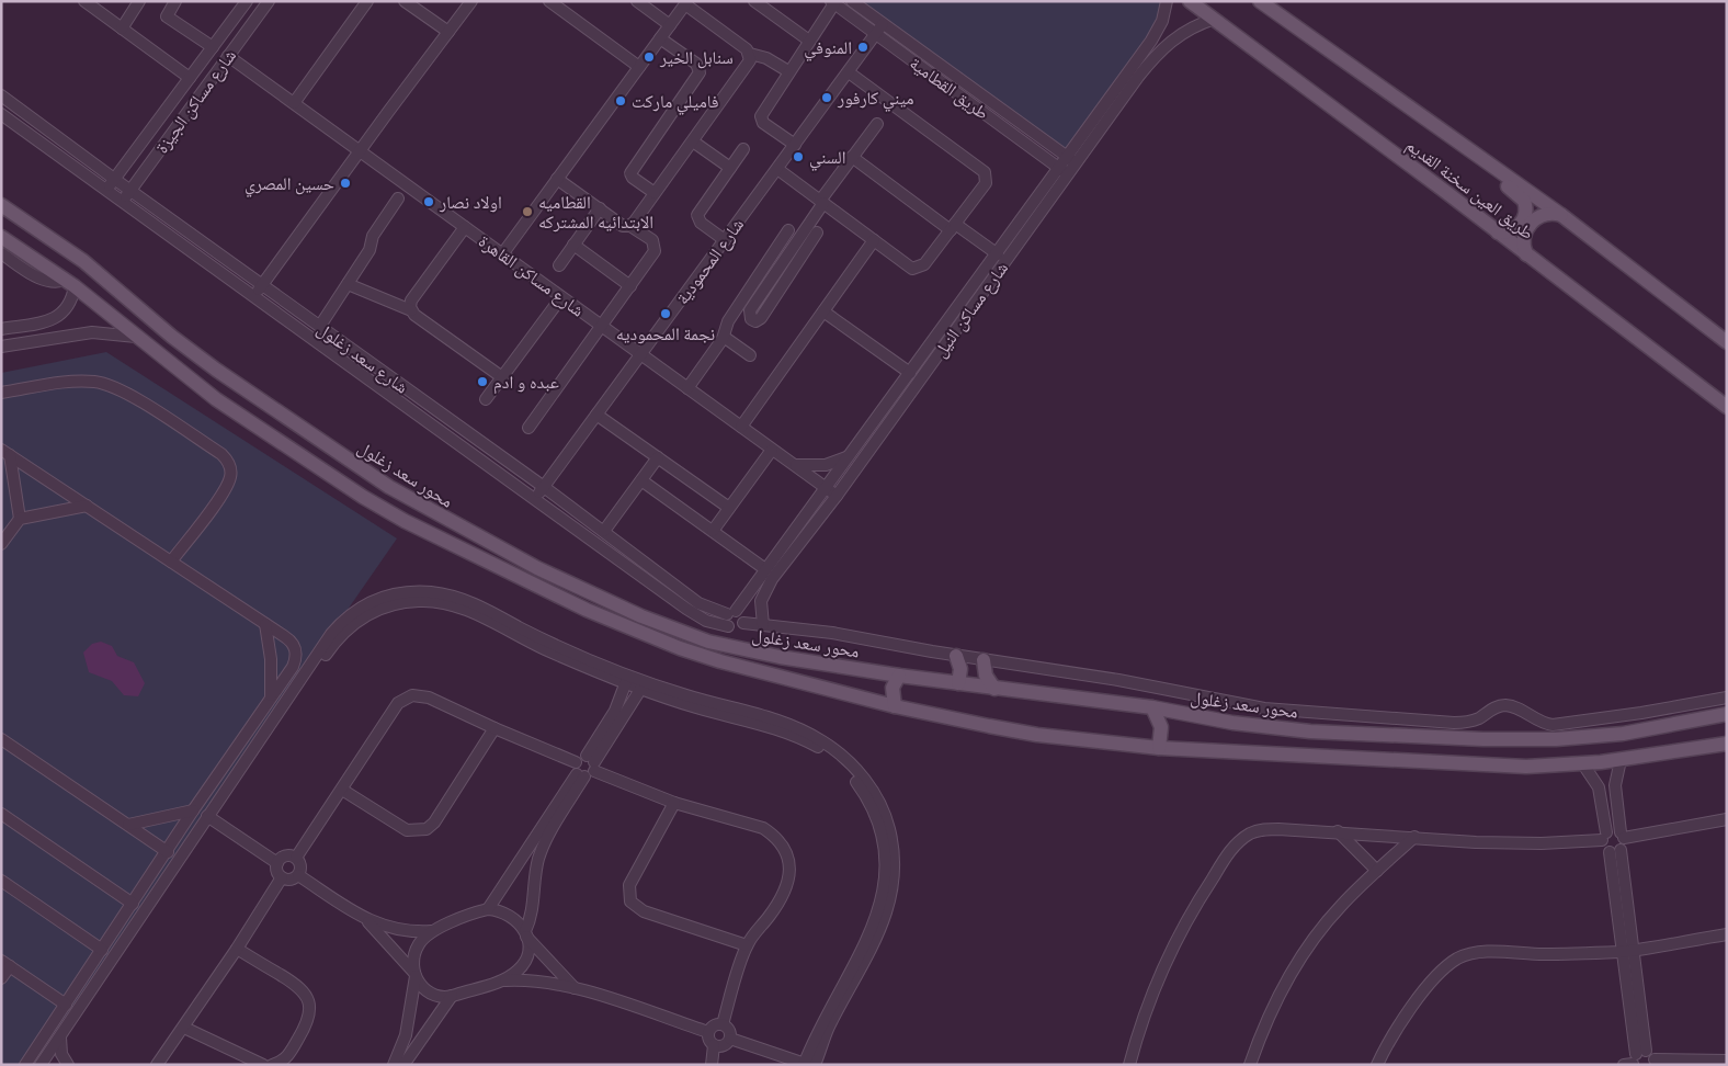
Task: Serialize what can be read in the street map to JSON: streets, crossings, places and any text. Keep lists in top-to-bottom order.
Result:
{
  "streets": {
    "main road": ["طريق العين سخنة القديم", "محور سعد زغلول"],
    "street": [
      "طريق القطامية",
      "شارع مساكن الجيزة",
      "شارع المحمودية",
      "شارع مساكن القاهرة",
      "شارع مساكن النيل",
      "شارع سعد زغلول"
    ]
  },
  "crossings": [
    ["طريق القطامية", "شارع المحمودية"],
    ["طريق القطامية", "شارع مساكن النيل"],
    ["شارع مساكن الجيزة", "شارع مساكن القاهرة"],
    ["شارع مساكن الجيزة", "شارع سعد زغلول"],
    ["طريق العين سخنة القديم", "شارع مساكن النيل"],
    ["شارع المحمودية", "شارع مساكن القاهرة"],
    ["شارع المحمودية", "شارع سعد زغلول"],
    ["شارع مساكن القاهرة", "شارع مساكن النيل"],
    ["شارع مساكن النيل", "شارع سعد زغلول"]
  ],
  "places": [
    "المنوفي",
    "سنابل الخير",
    "ميني كارفور",
    "فاميلي ماركت",
    "السني",
    "حسين المصري",
    "اولاد نصار",
    "القطاميه الابتدائيه المشتركه",
    "نجمة المحموديه",
    "عبده و ادم"
  ]
}
